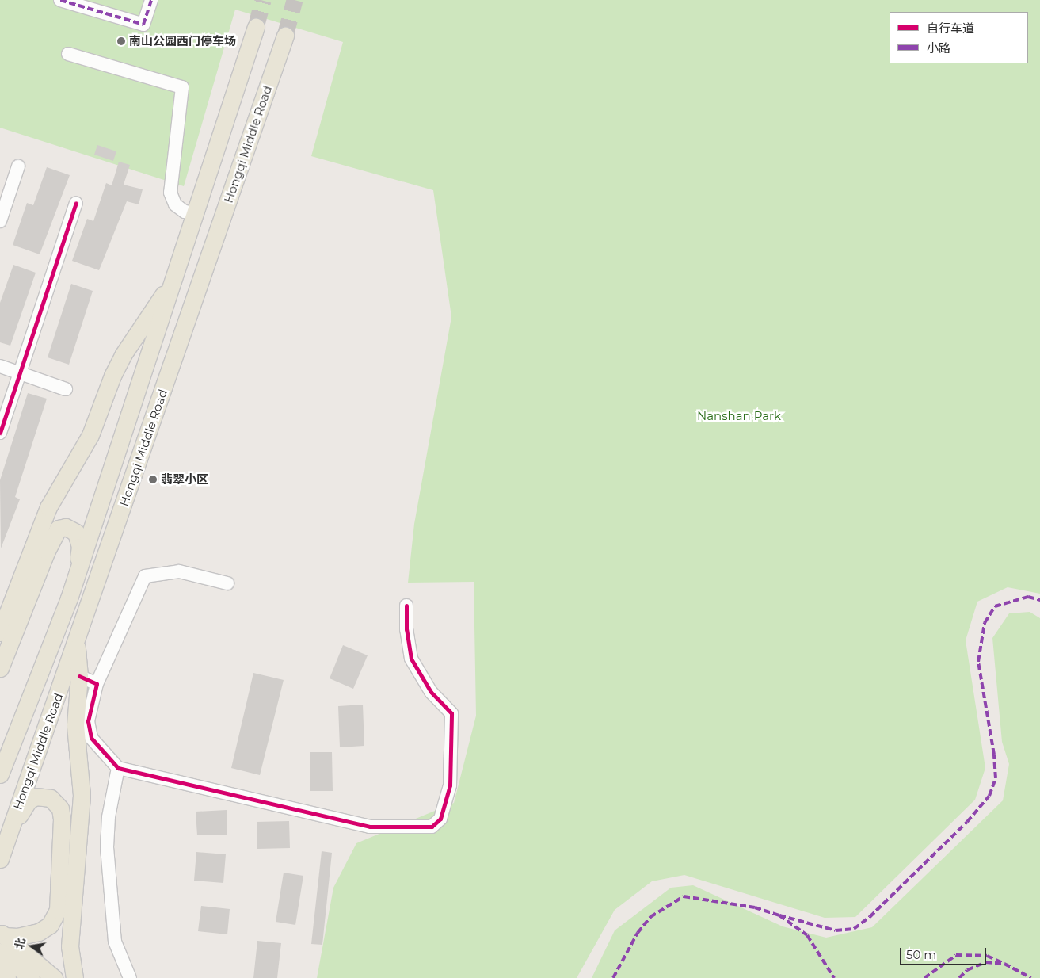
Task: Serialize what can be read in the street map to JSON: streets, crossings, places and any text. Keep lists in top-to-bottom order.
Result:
{
  "streets": {
    "main road": ["Hongqi Middle Road"]
  },
  "parks": ["Nanshan Park"],
  "places": ["南山公园西门停车场", "翡翠小区"],
  "legend": ["自行车道", "小路"],
  "scale_bar": "50 m",
  "north": "left"
}
